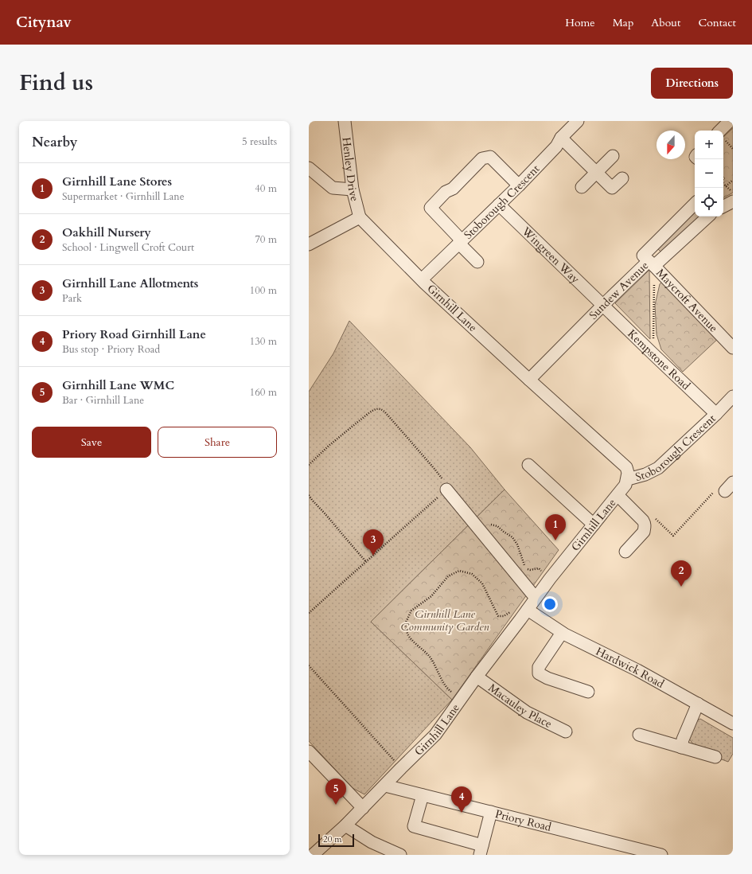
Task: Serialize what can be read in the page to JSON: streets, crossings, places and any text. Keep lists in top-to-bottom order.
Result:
{
  "streets": {
    "street": [
      "Henley Drive",
      "Stoborough Crescent",
      "Wingreen Way",
      "Sundew Avenue",
      "Maycroft Avenue",
      "Girnhill Lane",
      "Kempstone Road",
      "Hardwick Road",
      "Macauley Place",
      "Priory Road"
    ]
  },
  "crossings": [
    ["Henley Drive", "Girnhill Lane"],
    ["Stoborough Crescent", "Wingreen Way"],
    ["Stoborough Crescent", "Girnhill Lane"],
    ["Stoborough Crescent", "Kempstone Road"],
    ["Wingreen Way", "Sundew Avenue"],
    ["Wingreen Way", "Kempstone Road"],
    ["Sundew Avenue", "Maycroft Avenue"],
    ["Sundew Avenue", "Girnhill Lane"],
    ["Sundew Avenue", "Kempstone Road"],
    ["Girnhill Lane", "Hardwick Road"],
    ["Girnhill Lane", "Macauley Place"],
    ["Girnhill Lane", "Priory Road"]
  ],
  "parks": ["Girnhill Lane Community Garden"],
  "scale_bar": "20 m",
  "north": "bottom",
  "page": {
    "header": "Citynav",
    "nav": [
      "Home",
      "Map",
      "About",
      "Contact"
    ],
    "title": "Find us",
    "buttons": [
      "Directions",
      ["Save", "Share"]
    ],
    "heading": ["Nearby", "5 results"],
    "map_buttons": ["+", "−"],
    "list": [
      {
        "mark": "1",
        "name": "Girnhill Lane Stores",
        "note": "Supermarket · Girnhill Lane",
        "value": "40 m"
      },
      {
        "mark": "2",
        "name": "Oakhill Nursery",
        "note": "School · Lingwell Croft Court",
        "value": "70 m"
      },
      {
        "mark": "3",
        "name": "Girnhill Lane Allotments",
        "note": "Park",
        "value": "100 m"
      },
      {
        "mark": "4",
        "name": "Priory Road Girnhill Lane",
        "note": "Bus stop · Priory Road",
        "value": "130 m"
      },
      {
        "mark": "5",
        "name": "Girnhill Lane WMC",
        "note": "Bar · Girnhill Lane",
        "value": "160 m"
      }
    ],
    "pins": [
      "1",
      "3",
      "2",
      "5",
      "4"
    ],
    "scale": "20 m"
  }
}
